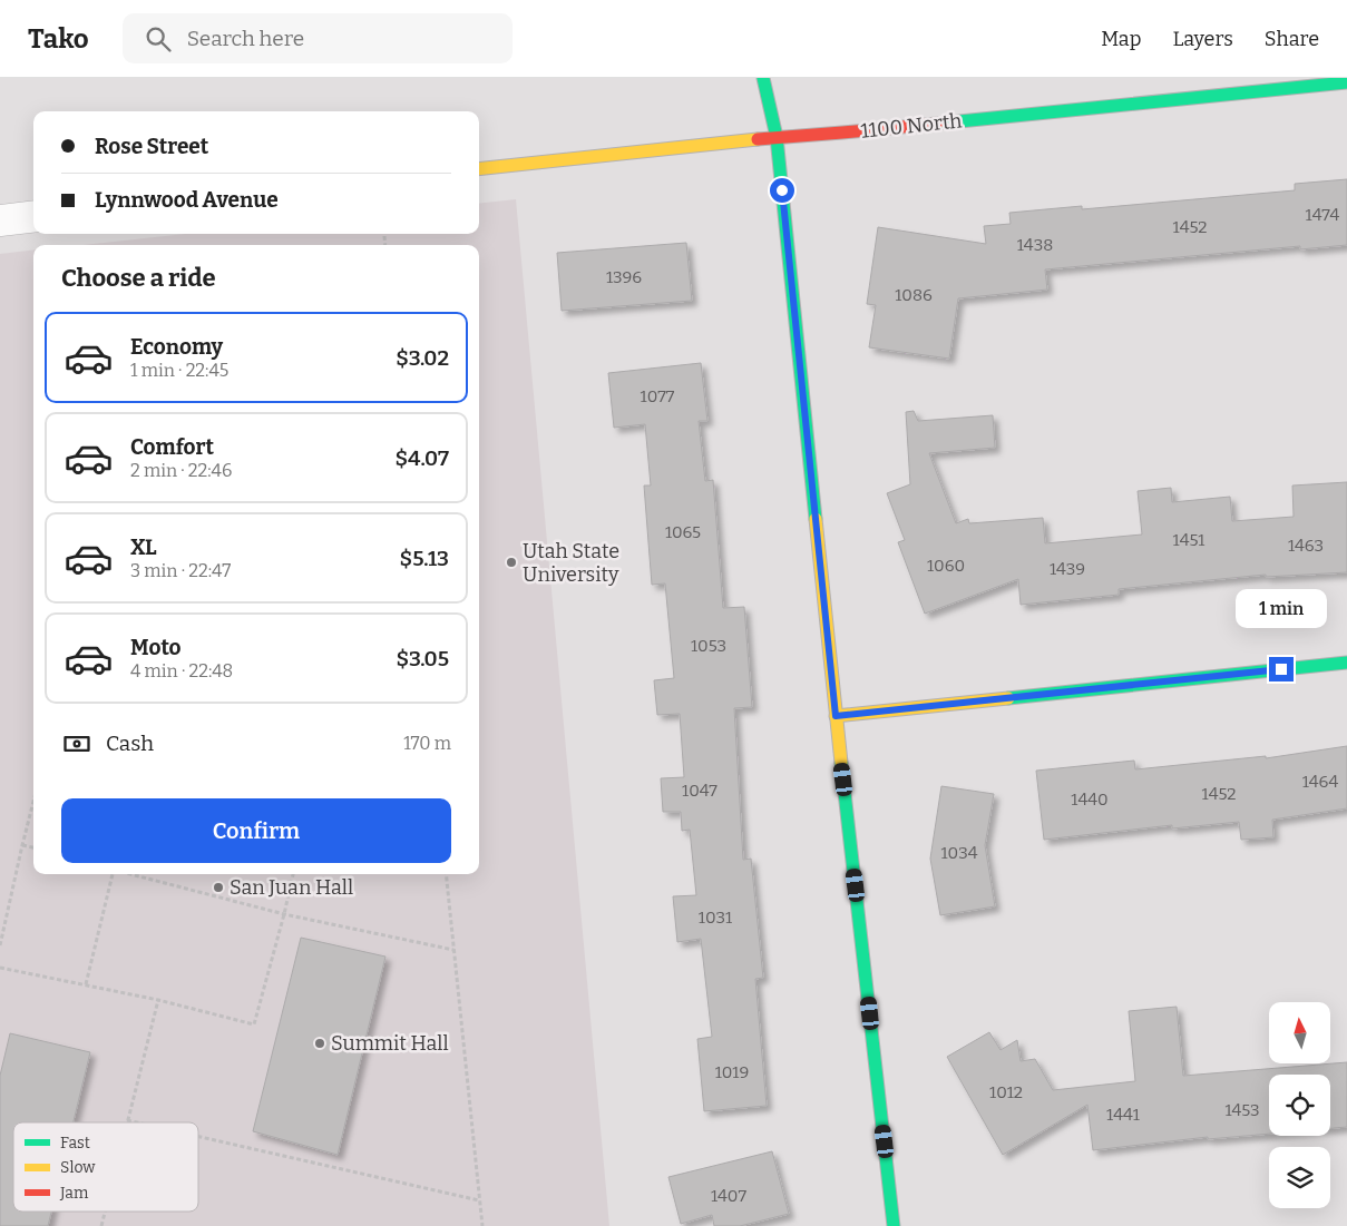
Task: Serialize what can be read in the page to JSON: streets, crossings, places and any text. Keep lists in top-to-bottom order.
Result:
{
  "streets": {
    "street": ["1100 North"]
  },
  "places": ["Utah State University", "San Juan Hall", "Summit Hall"],
  "house_numbers": [
    "1474",
    "1452",
    "1438",
    "1396",
    "1086",
    "1077",
    "1065",
    "1451",
    "1463",
    "1060",
    "1439",
    "1053",
    "1464",
    "1047",
    "1452",
    "1440",
    "1034",
    "1031",
    "1019",
    "1012",
    "1453",
    "1441",
    "1407"
  ],
  "legend": ["Fast", "Slow", "Jam"],
  "north": "top",
  "page": {
    "header": "Tako",
    "search": "Search here",
    "nav": ["Map", "Layers", "Share"],
    "banner": ["Rose Street", "Lynnwood Avenue"],
    "heading": "Choose a ride",
    "list": [
      {
        "name": "Economy",
        "note": "1 min · 22:45",
        "value": "$3.02"
      },
      {
        "name": "Comfort",
        "note": "2 min · 22:46",
        "value": "$4.07"
      },
      {
        "name": "XL",
        "note": "3 min · 22:47",
        "value": "$5.13"
      },
      {
        "name": "Moto",
        "note": "4 min · 22:48",
        "value": "$3.05"
      }
    ],
    "bubble": "1 min",
    "pay": ["Cash", "170 m"],
    "buttons": "Confirm"
  }
}
